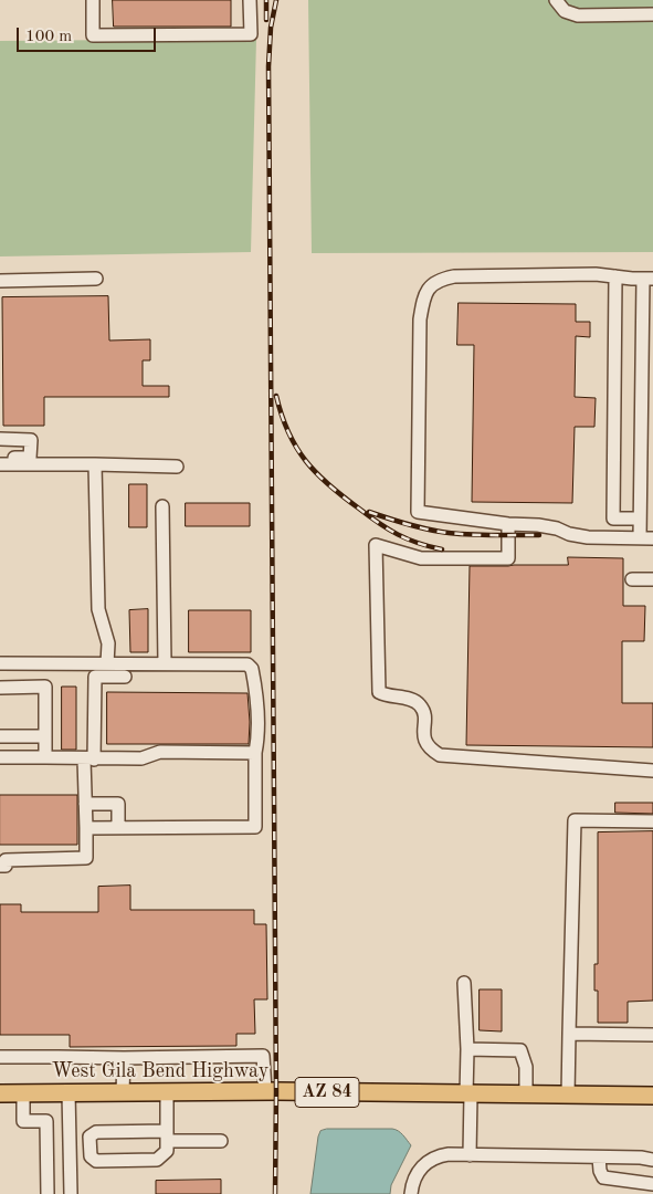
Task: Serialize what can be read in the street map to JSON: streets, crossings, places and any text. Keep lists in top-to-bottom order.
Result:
{
  "streets": {
    "main road": ["West Gila Bend Highway", "AZ 84"]
  },
  "scale_bar": "100 m"
}
